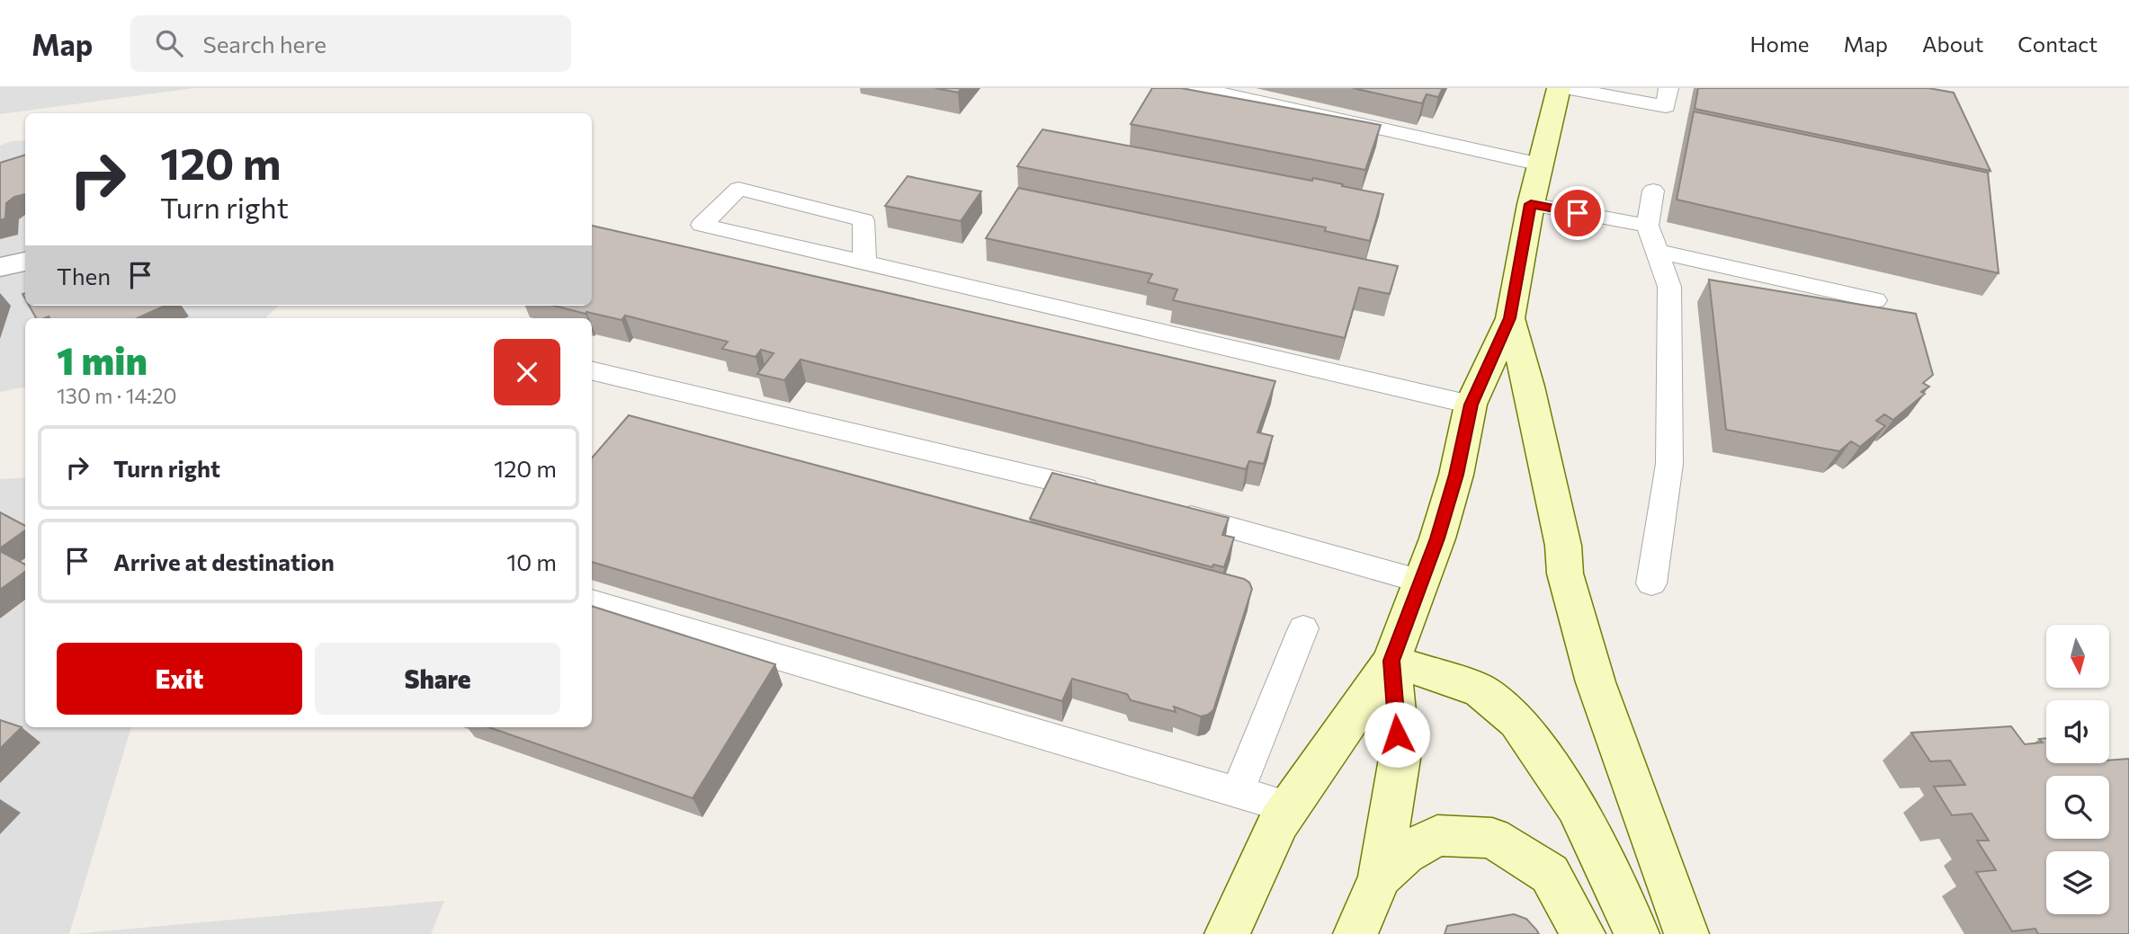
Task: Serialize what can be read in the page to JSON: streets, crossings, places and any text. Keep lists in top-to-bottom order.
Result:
{
  "north": "bottom",
  "page": {
    "header": "Map",
    "search": "Search here",
    "nav": [
      "Home",
      "Map",
      "About",
      "Contact"
    ],
    "turn": ["120 m", "Turn right"],
    "then": "Then",
    "heading": ["1 min", "130 m · 14:20"],
    "list": [
      {
        "name": "Turn right",
        "value": "120 m"
      },
      {
        "name": "Arrive at destination",
        "value": "10 m"
      }
    ],
    "buttons": ["Exit", "Share"]
  }
}
